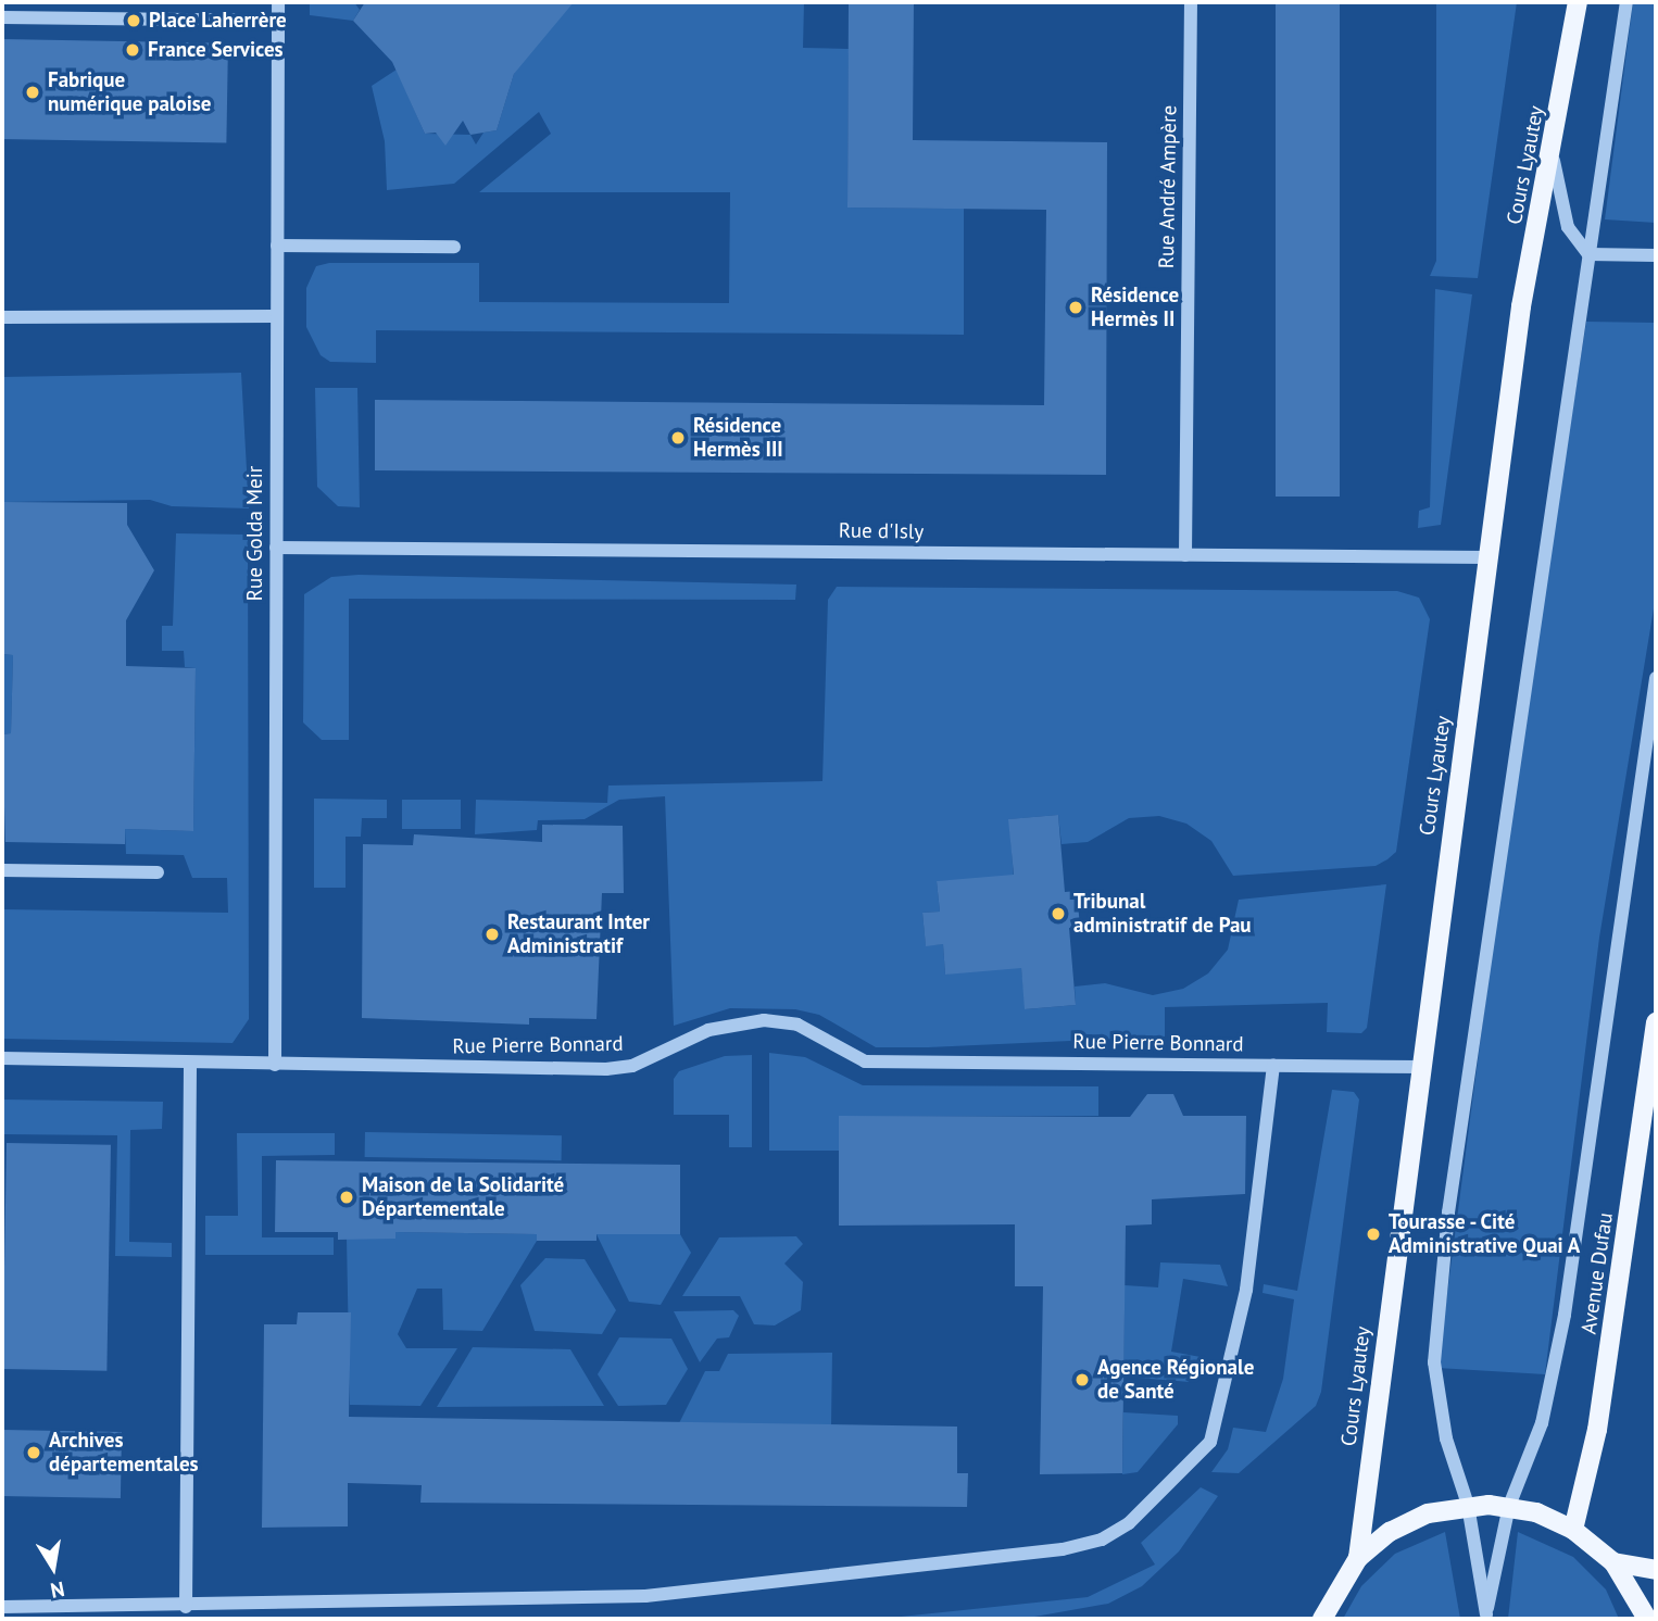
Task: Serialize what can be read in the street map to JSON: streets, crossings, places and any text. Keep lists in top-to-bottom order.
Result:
{
  "streets": {
    "main road": ["Cours Lyautey", "Avenue Dufau"],
    "street": [
      "Rue André Ampère",
      "Rue d'Isly",
      "Rue Golda Meir",
      "Rue Pierre Bonnard"
    ]
  },
  "crossings": [
    ["Cours Lyautey", "Rue d'Isly"],
    ["Cours Lyautey", "Rue Pierre Bonnard"],
    ["Rue André Ampère", "Rue d'Isly"],
    ["Rue d'Isly", "Rue Golda Meir"],
    ["Rue Golda Meir", "Rue Pierre Bonnard"]
  ],
  "places": [
    "Place Laherrère",
    "France Services",
    "Fabrique numérique paloise",
    "Résidence Hermès II",
    "Résidence Hermès III",
    "Tribunal administratif de Pau",
    "Restaurant Inter Administratif",
    "Maison de la Solidarité Départementale",
    "Tourasse - Cité Administrative Quai A",
    "Agence Régionale de Santé",
    "Archives départementales"
  ],
  "north": "bottom"
}
